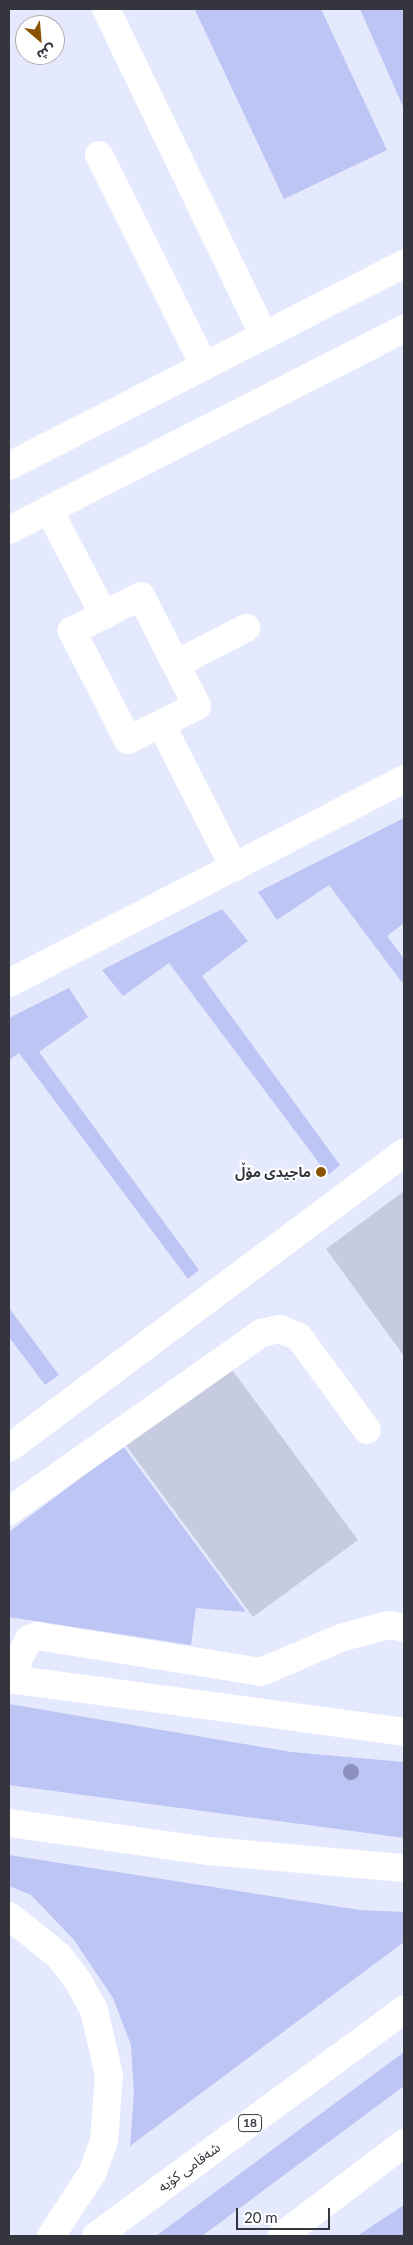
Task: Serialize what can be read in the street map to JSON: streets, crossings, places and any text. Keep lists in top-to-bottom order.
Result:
{
  "streets": {
    "main road": ["18", "شەقامی کۆیە"]
  },
  "places": ["ماجیدی مۆڵ"],
  "scale_bar": "20 m",
  "north": "bottom right"
}
